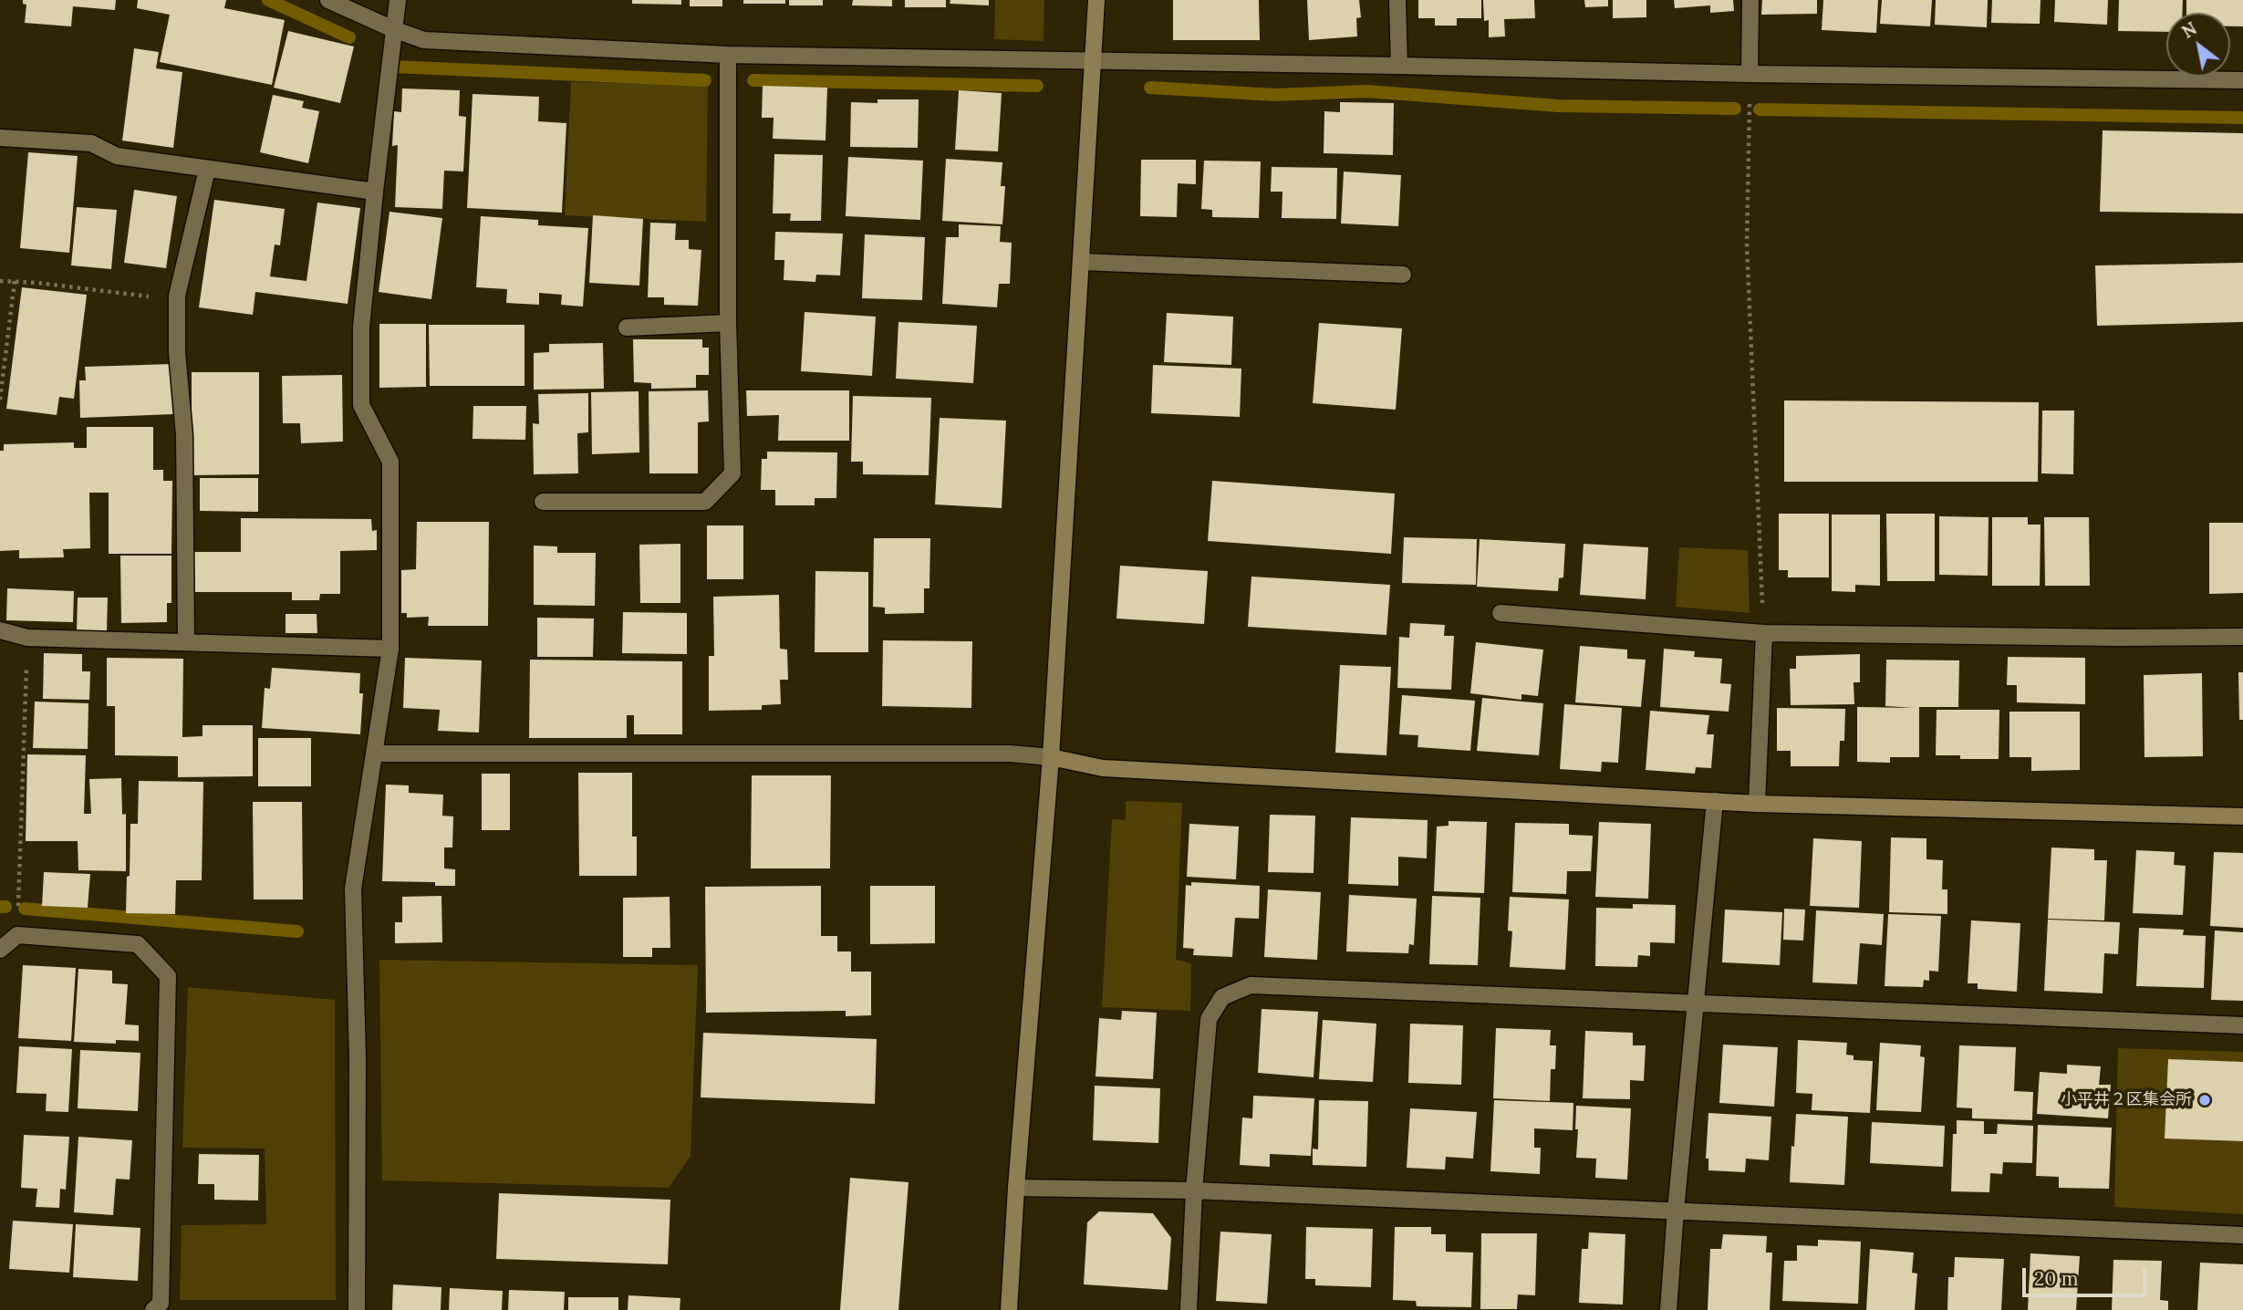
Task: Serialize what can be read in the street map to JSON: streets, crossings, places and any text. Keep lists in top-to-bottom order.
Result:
{
  "places": ["小平井２区集会所"],
  "scale_bar": "20 m",
  "north": "top left"
}
